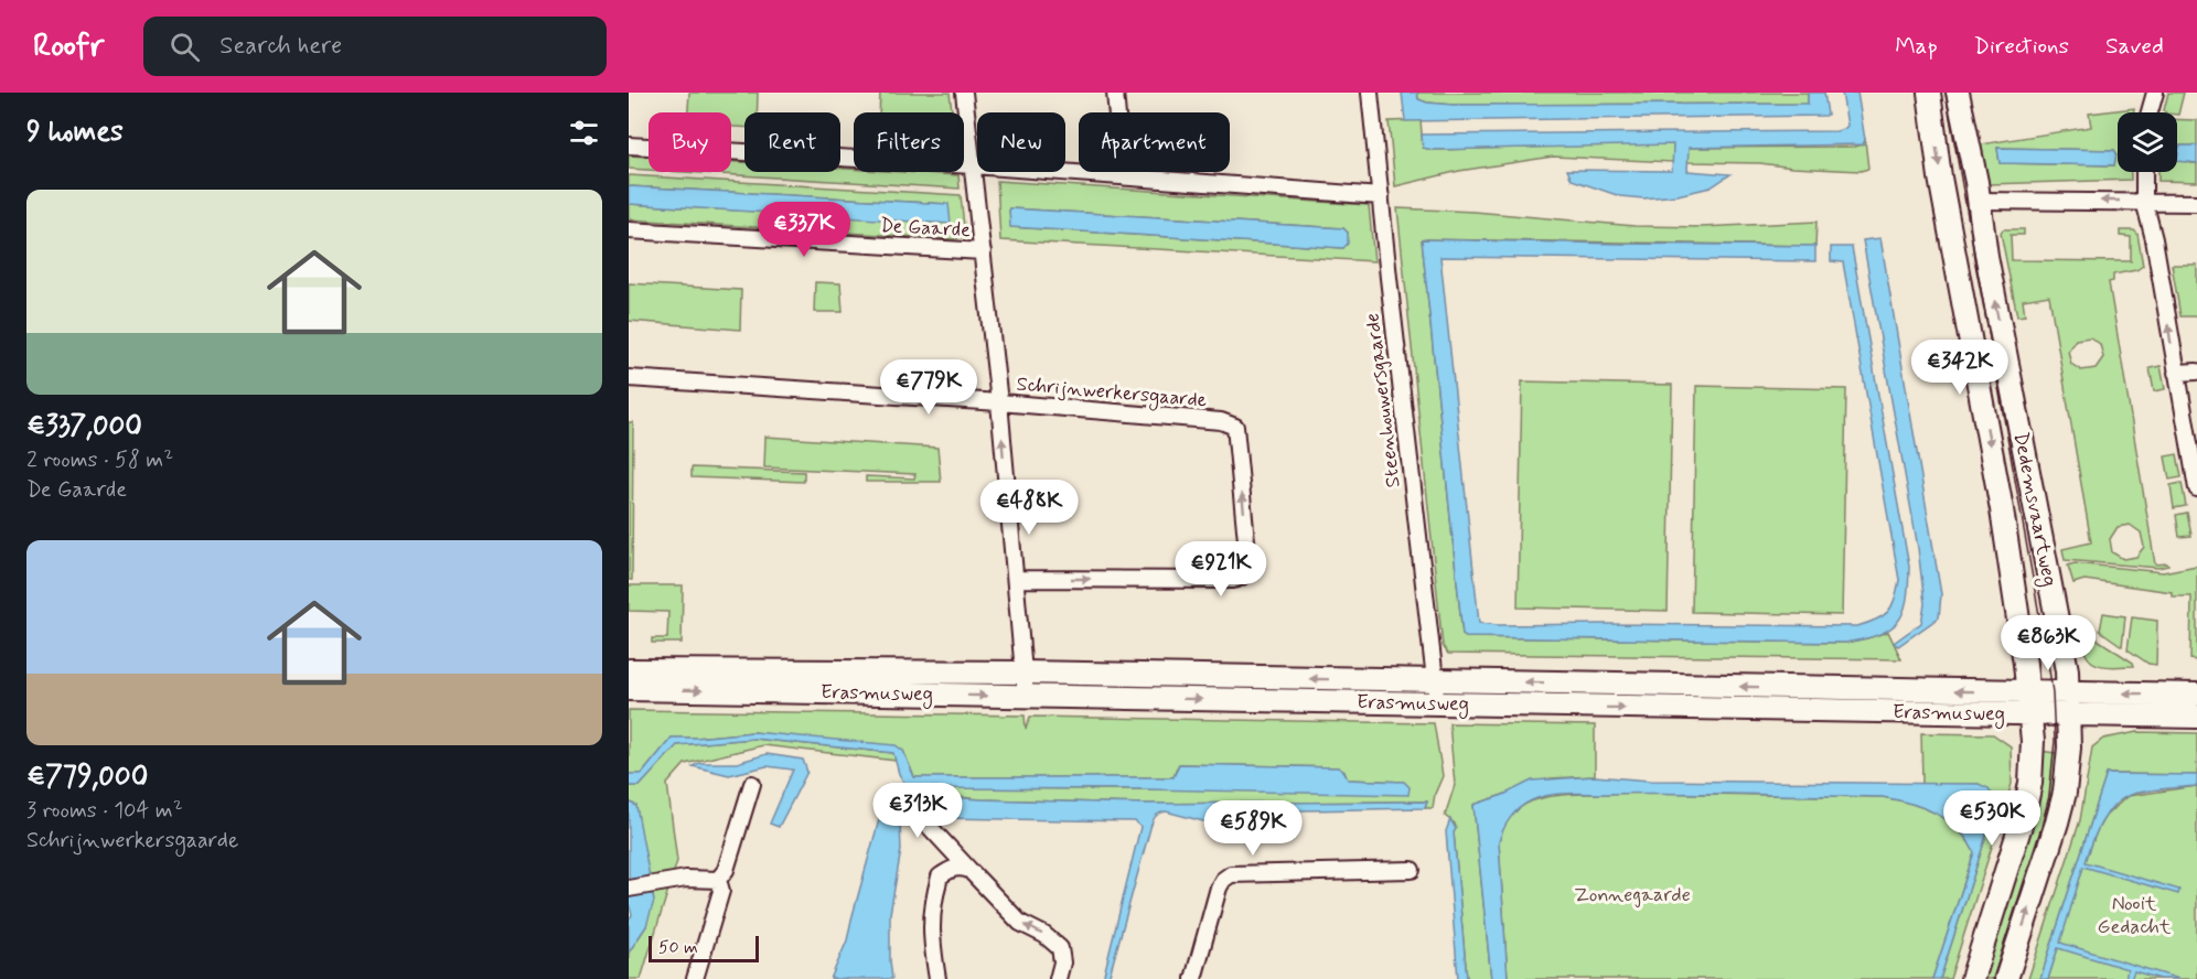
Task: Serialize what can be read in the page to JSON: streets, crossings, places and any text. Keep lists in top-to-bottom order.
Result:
{
  "streets": {
    "main road": ["Dedemsvaartweg", "Erasmusweg"],
    "street": ["De Gaarde", "Schrijnwerkersgaarde", "Steenhouwersgaarde"]
  },
  "crossings": [
    ["Steenhouwersgaarde", "Erasmusweg"],
    ["Dedemsvaartweg", "Erasmusweg"]
  ],
  "parks": ["Zonnegaarde", "Nooit Gedacht"],
  "scale_bar": "50 m",
  "page": {
    "header": "Roofr",
    "search": "Search here",
    "nav": ["Map", "Directions", "Saved"],
    "heading": "9 homes",
    "chip": [
      "Buy",
      "Rent",
      "Filters",
      "New",
      "Apartment"
    ],
    "list": [
      {
        "name": "€337,000",
        "note": "2 rooms · 58 m² · De Gaarde"
      },
      {
        "name": "€779,000",
        "note": "3 rooms · 104 m² · Schrijnwerkersgaarde"
      }
    ],
    "price": [
      "€337K",
      "€342K",
      "€779K",
      "€488K",
      "€921K",
      "€863K",
      "€313K",
      "€530K",
      "€589K"
    ],
    "scale": "50 m"
  }
}
